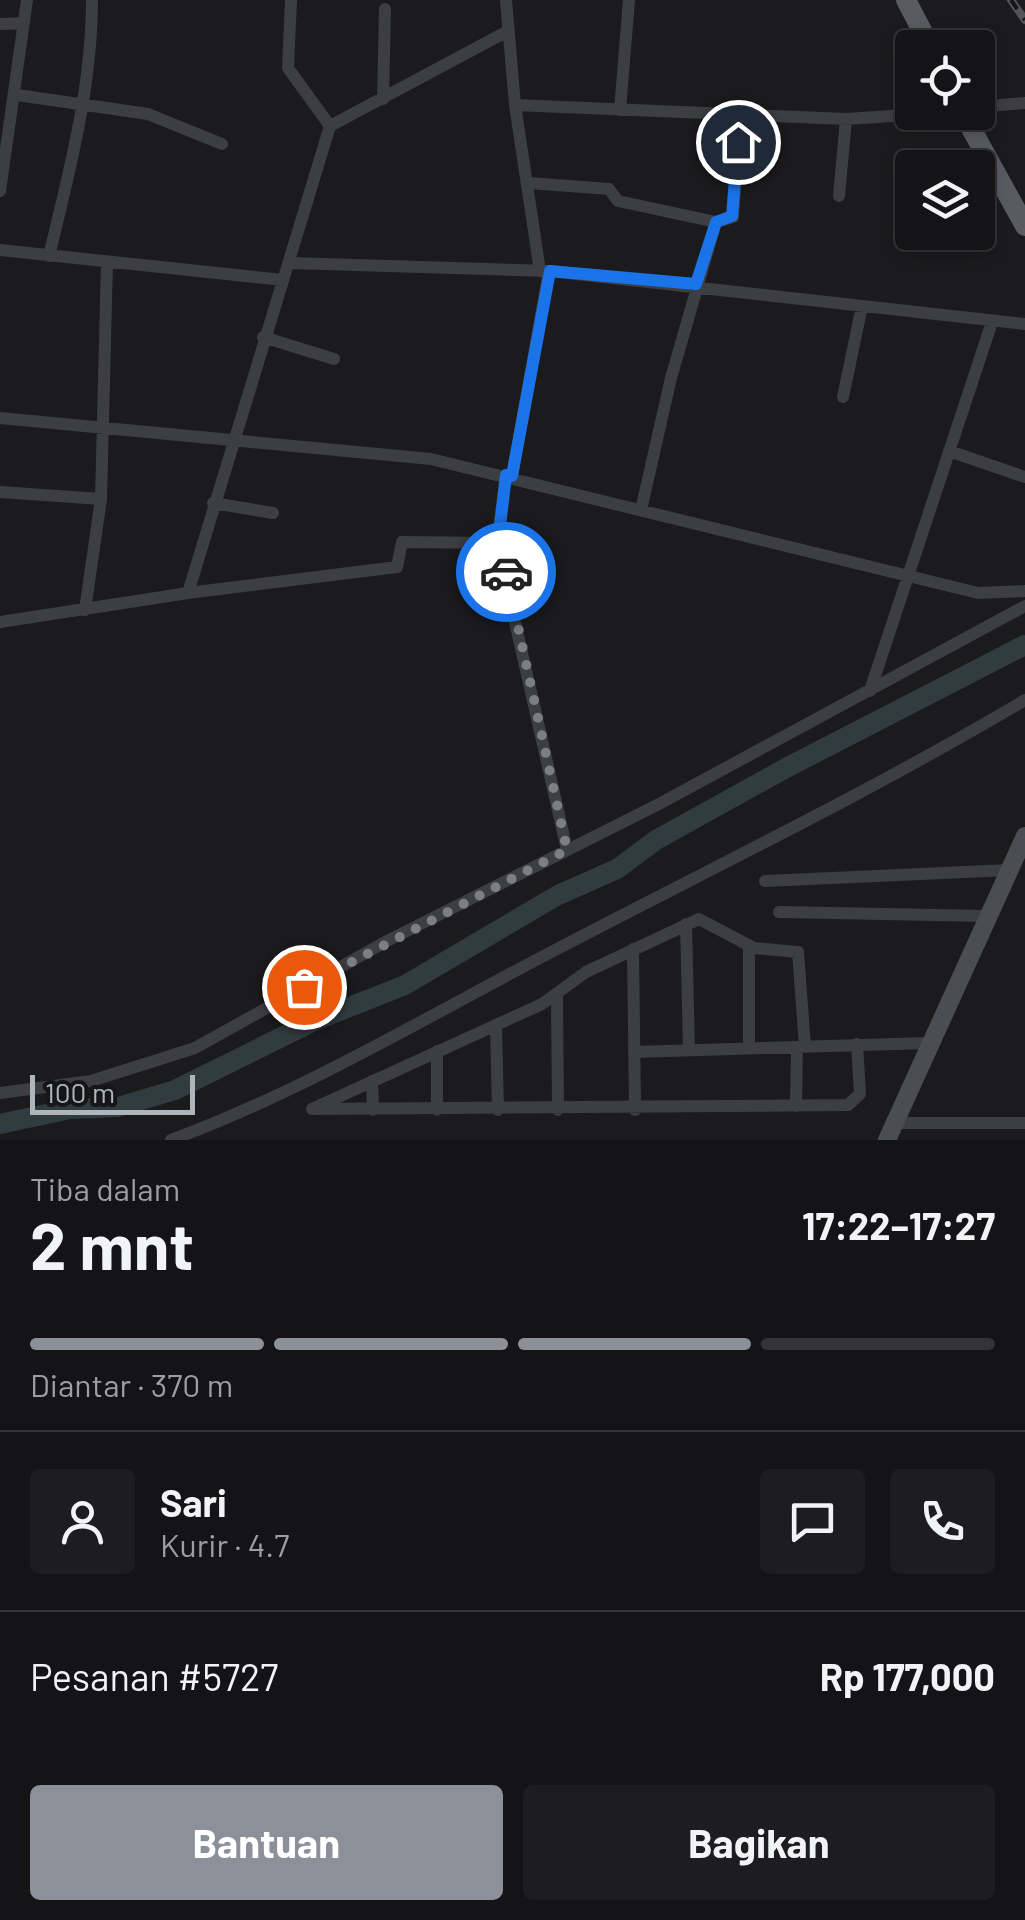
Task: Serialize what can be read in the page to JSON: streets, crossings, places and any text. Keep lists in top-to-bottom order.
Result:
{
  "scale_bar": "100 m",
  "page": {
    "scale": "100 m",
    "heading": ["2 mnt", "Tiba dalam", "17:22–17:27"],
    "panel": [
      "Sari",
      "Kurir · 4.7",
      "Pesanan #5727",
      "Rp 177,000"
    ],
    "bar": "Diantar · 370 m",
    "buttons": ["Bantuan", "Bagikan"]
  }
}
